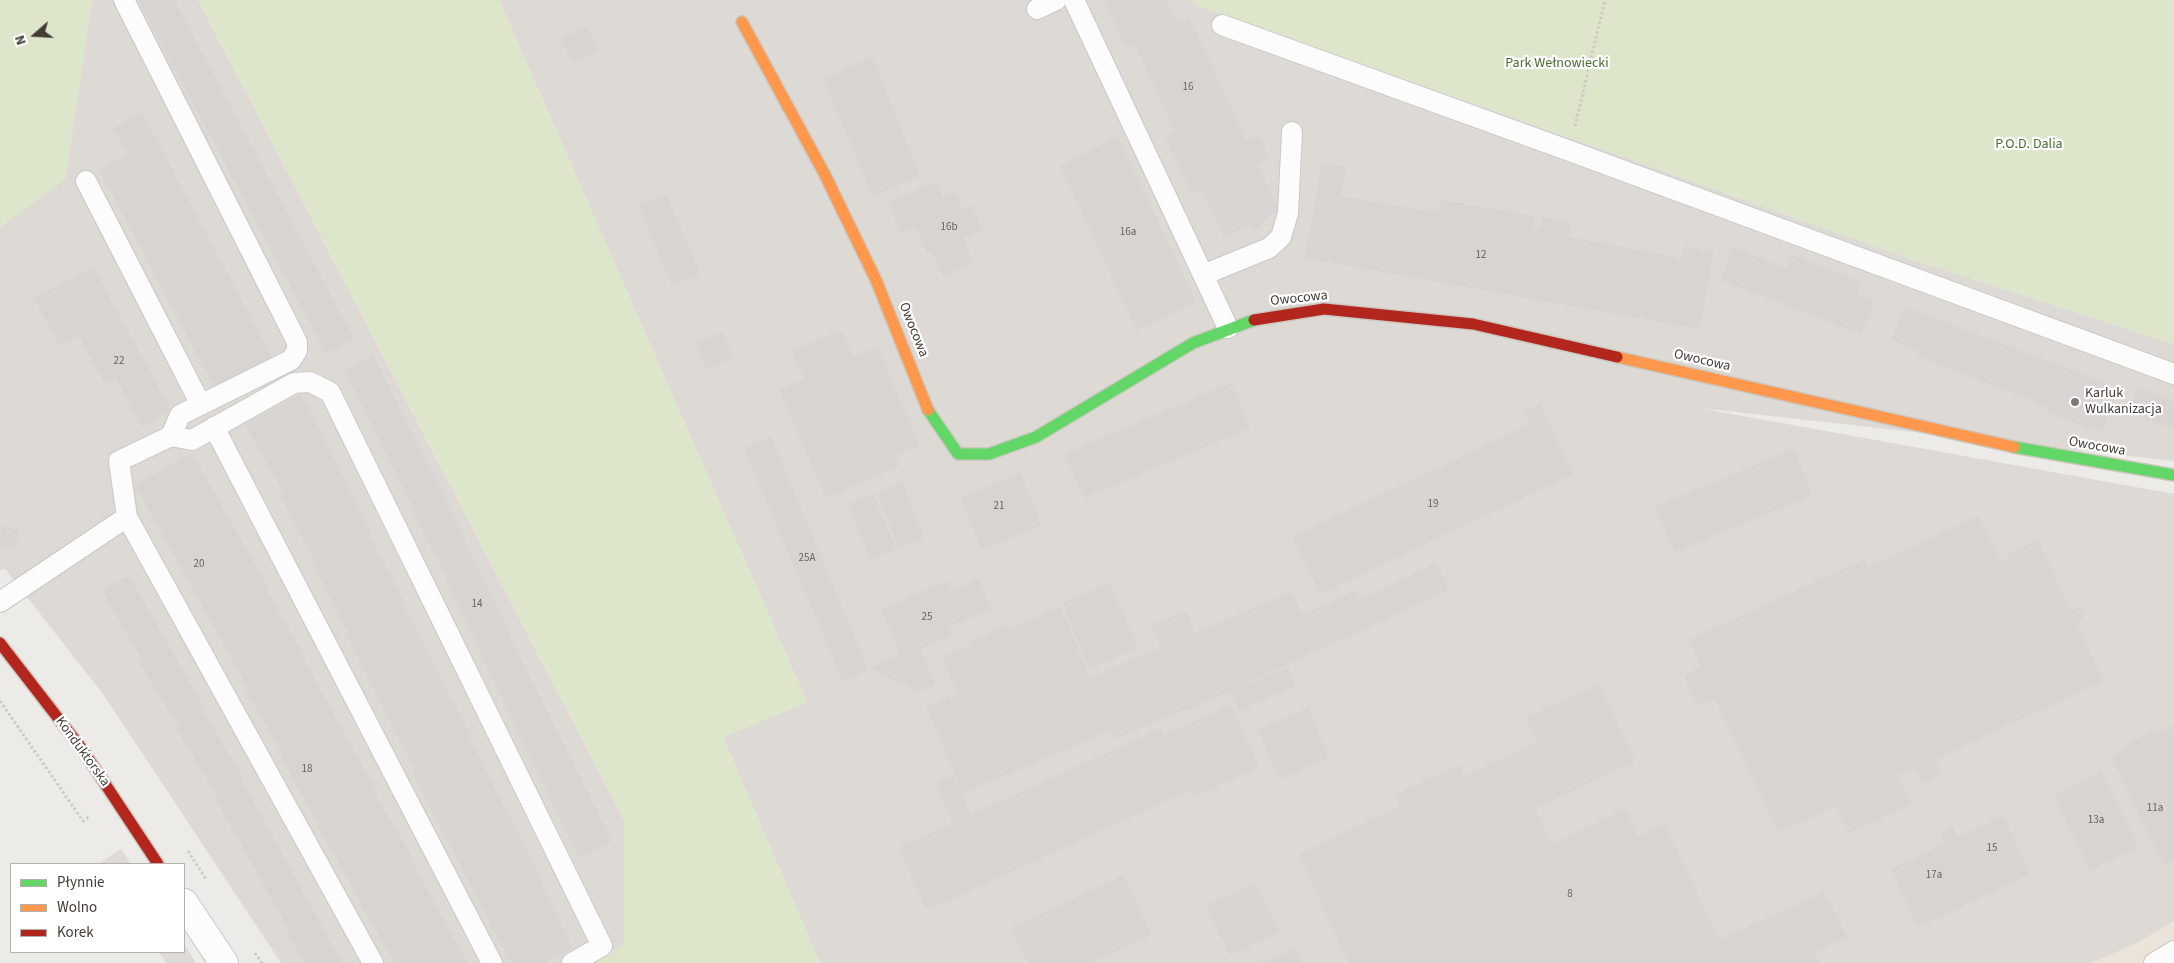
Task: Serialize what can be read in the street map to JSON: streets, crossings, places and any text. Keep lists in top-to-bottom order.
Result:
{
  "streets": {
    "street": ["Owocowa", "Konduktorska"]
  },
  "parks": ["Park Wełnowiecki", "P.O.D. Dalia"],
  "places": ["Karluk Wulkanizacja"],
  "house_numbers": [
    "16",
    "16b",
    "16a",
    "12",
    "22",
    "19",
    "21",
    "25A",
    "20",
    "14",
    "25",
    "18",
    "11a",
    "13a",
    "15",
    "17a",
    "8"
  ],
  "legend": ["Płynnie", "Wolno", "Korek"],
  "north": "left"
}
